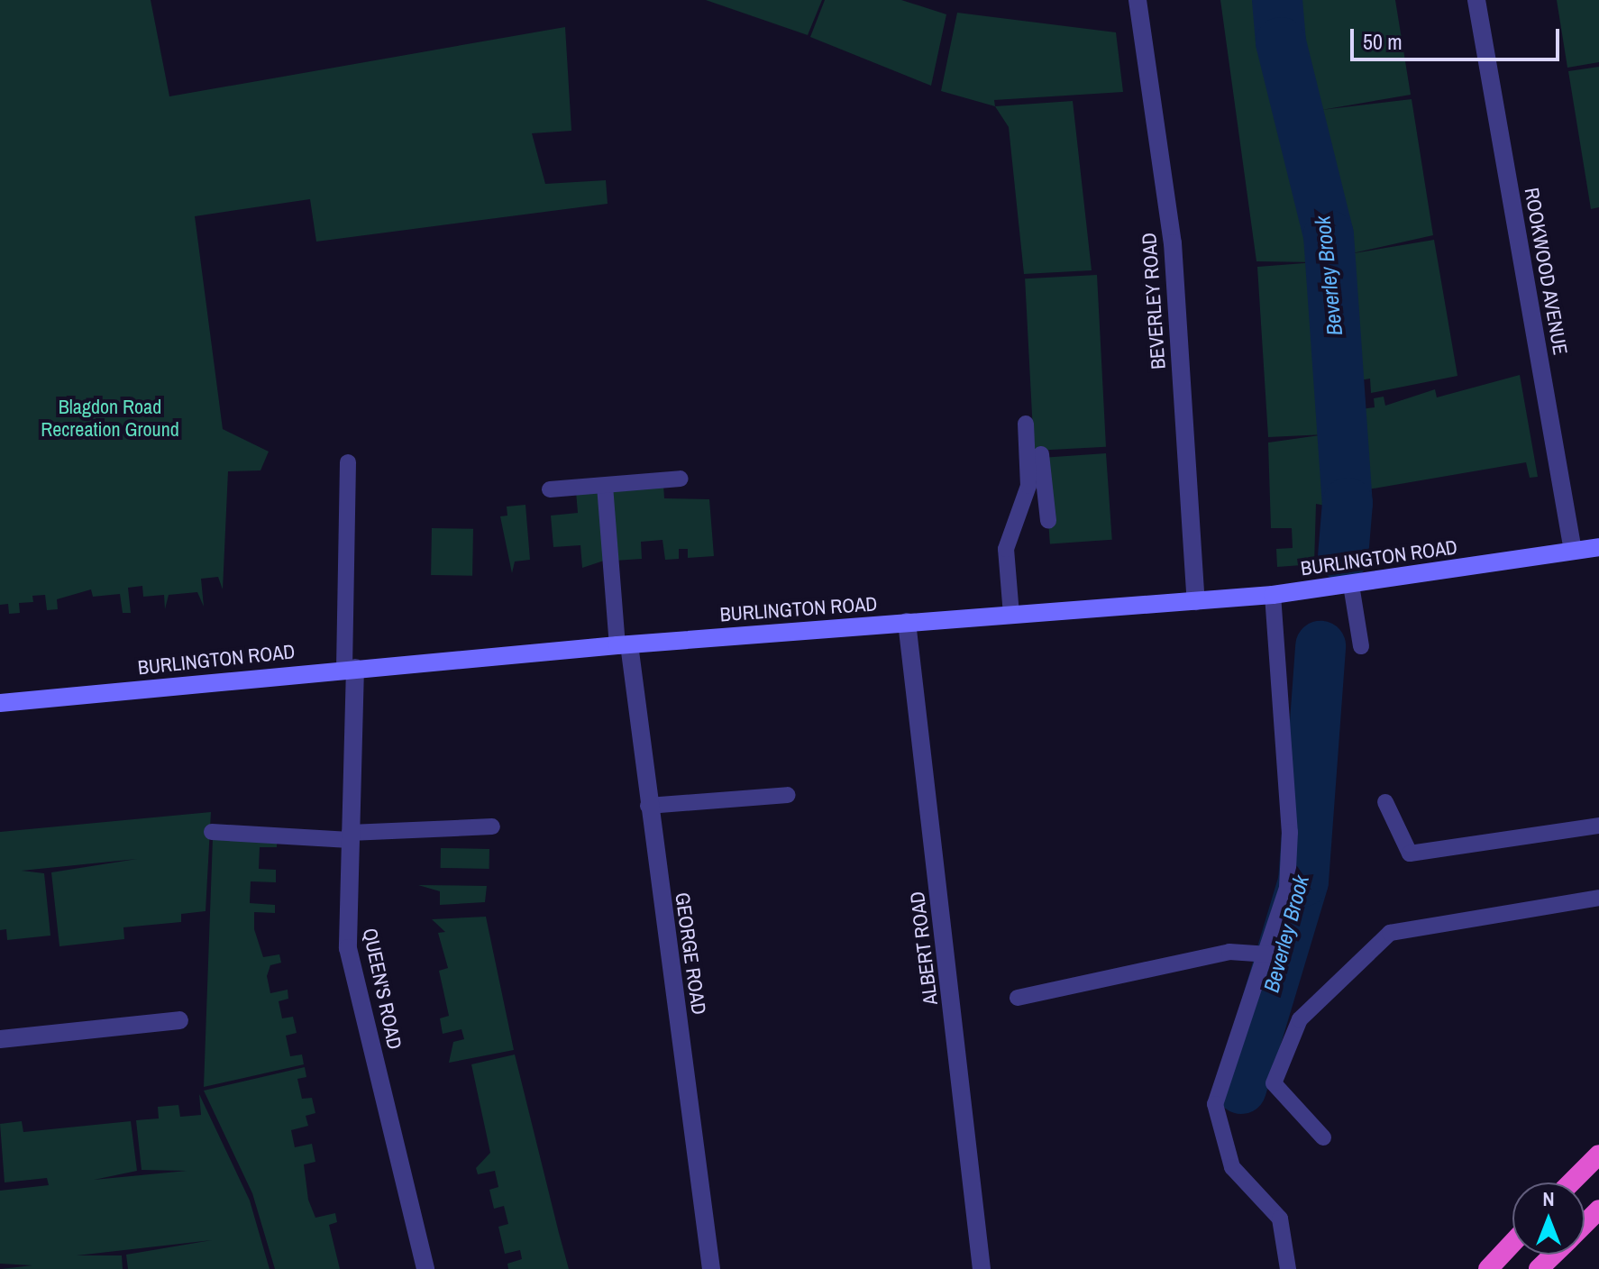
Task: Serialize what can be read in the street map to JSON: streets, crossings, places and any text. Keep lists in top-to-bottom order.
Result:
{
  "streets": {
    "main road": ["BURLINGTON ROAD"],
    "street": [
      "ROOKWOOD AVENUE",
      "BEVERLEY ROAD",
      "ALBERT ROAD",
      "GEORGE ROAD",
      "QUEEN'S ROAD"
    ]
  },
  "crossings": [
    ["ROOKWOOD AVENUE", "BURLINGTON ROAD"],
    ["BEVERLEY ROAD", "BURLINGTON ROAD"],
    ["BURLINGTON ROAD", "ALBERT ROAD"],
    ["BURLINGTON ROAD", "GEORGE ROAD"],
    ["BURLINGTON ROAD", "QUEEN'S ROAD"]
  ],
  "water": ["Beverley Brook"],
  "parks": ["Blagdon Road Recreation Ground"],
  "scale_bar": "50 m",
  "north": "top"
}
